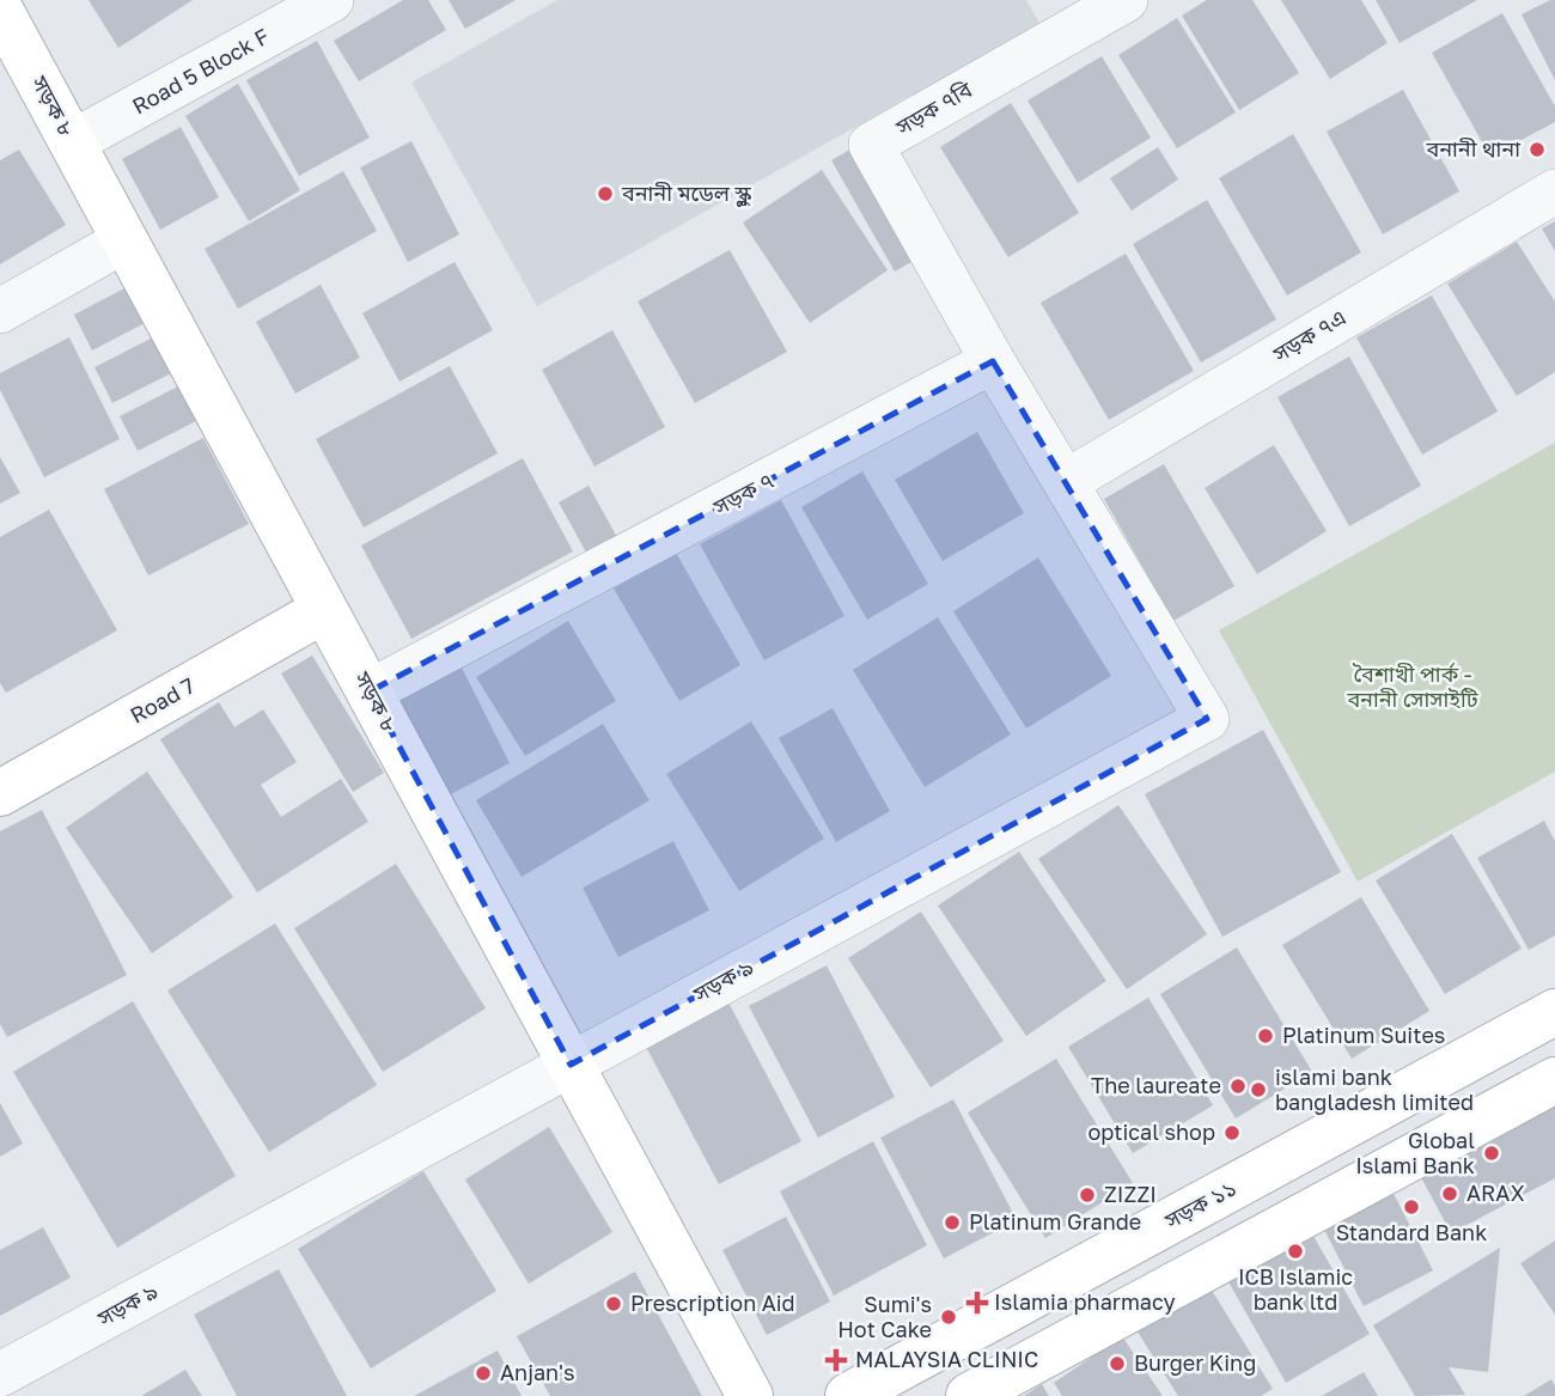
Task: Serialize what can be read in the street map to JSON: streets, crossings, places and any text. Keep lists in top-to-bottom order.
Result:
{
  "streets": {
    "street": [
      "Road 5 Block F",
      "সড়ক ৮",
      "সড়ক ৭বি",
      "সড়ক ৭এ",
      "সড়ক ৭",
      "Road 7",
      "সড়ক ৯",
      "সড়ক ১১"
    ]
  },
  "crossings": [
    ["Road 5 Block F", "সড়ক ৮"],
    ["সড়ক ৮", "সড়ক ৭"],
    ["সড়ক ৮", "Road 7"],
    ["সড়ক ৮", "সড়ক ৯"],
    ["সড়ক ৭বি", "সড়ক ৭"],
    ["সড়ক ৭এ", "সড়ক ৯"]
  ],
  "parks": ["বৈশাখী পার্ক - বনানী সোসাইটি"],
  "places": {
    "other": [
      "বনানী থানা",
      "বনানী মডেল স্কুল",
      "Platinum Suites",
      "The laureate",
      "islami bank bangladesh limited",
      "optical shop",
      "Global Islami Bank",
      "ARAX",
      "ZIZZI",
      "Standard Bank",
      "Platinum Grande",
      "ICB Islamic bank ltd",
      "Prescription Aid",
      "Sumi's Hot Cake",
      "Burger King",
      "Anjan's"
    ],
    "health": ["Islamia pharmacy", "MALAYSIA CLINIC"]
  }
}
